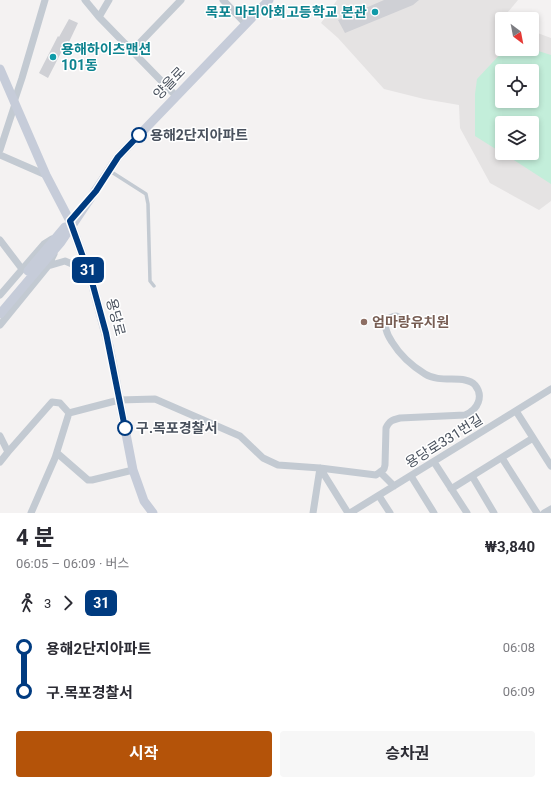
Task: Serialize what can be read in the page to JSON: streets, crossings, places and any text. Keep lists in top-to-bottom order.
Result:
{
  "streets": {
    "street": ["양을로", "용당로", "용당로331번길"]
  },
  "crossings": [
    ["양을로", "용당로"]
  ],
  "places": [
    "목포 마리아회고등학교 본관",
    "용해하이츠맨션 101동",
    "용해2단지아파트",
    "엄마랑유치원",
    "구.목포경찰서"
  ],
  "lines": ["bus line 31"],
  "north": "bottom right",
  "page": {
    "on_map": "31",
    "heading": ["4 분", "06:05 – 06:09 · 버스", "₩3,840"],
    "legs": ["3", "31"],
    "list": [
      {
        "name": "용해2단지아파트",
        "value": "06:08"
      },
      {
        "name": "구.목포경찰서",
        "value": "06:09"
      }
    ],
    "buttons": ["시작", "승차권"]
  }
}
